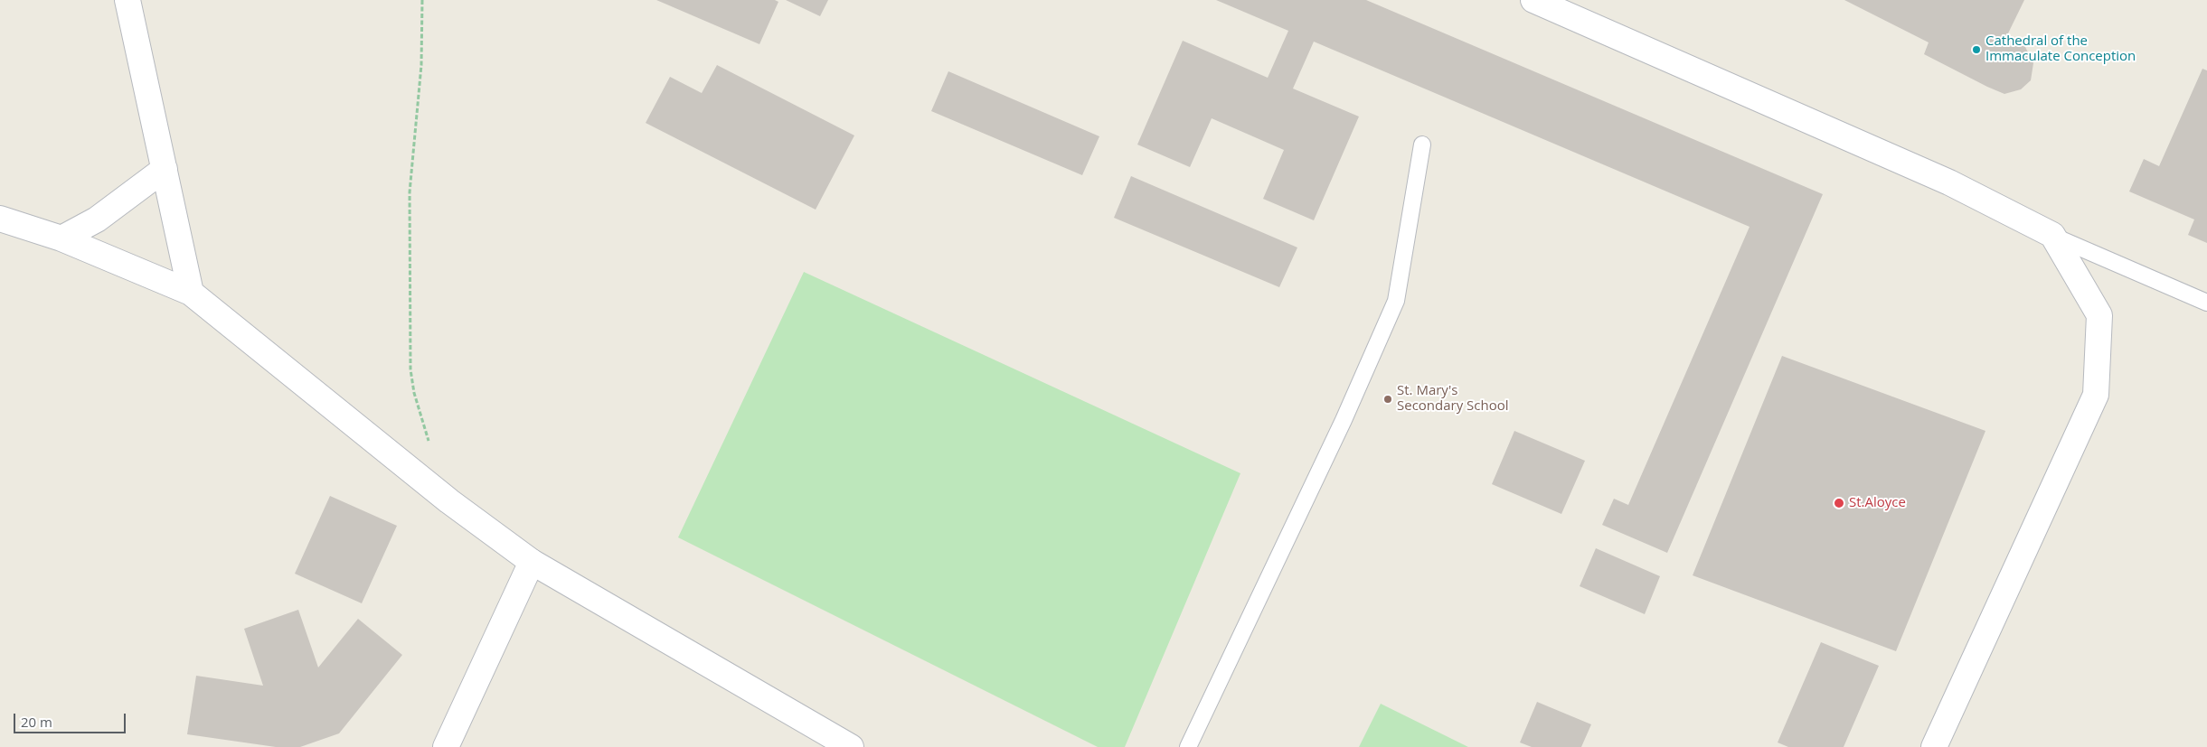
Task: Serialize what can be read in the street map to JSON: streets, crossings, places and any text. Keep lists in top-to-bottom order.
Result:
{
  "places": ["Cathedral of the Immaculate Conception", "St. Mary's Secondary School", "St.Aloyce"],
  "scale_bar": "20 m"
}
